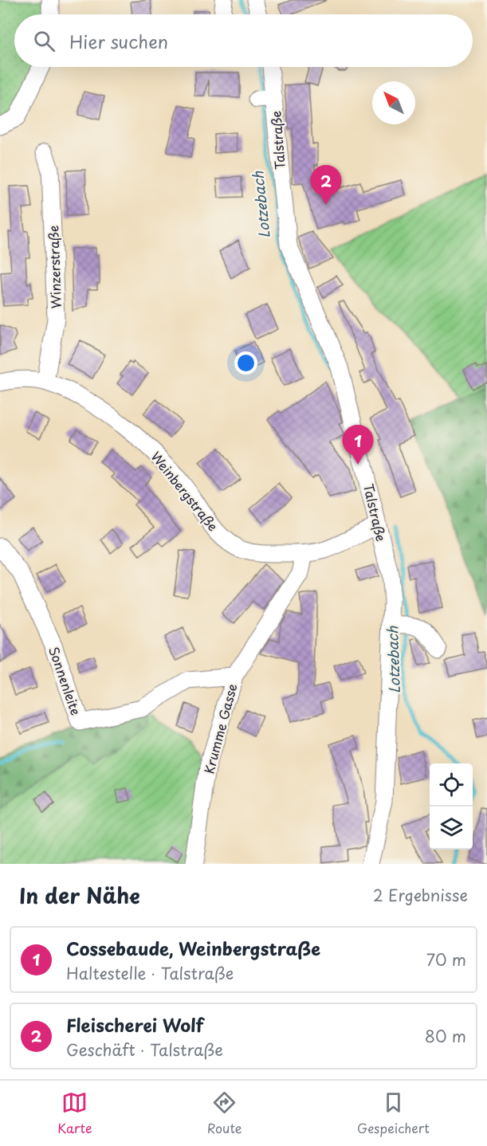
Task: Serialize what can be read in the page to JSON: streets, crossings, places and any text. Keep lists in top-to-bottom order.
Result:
{
  "streets": {
    "street": [
      "Talstraße",
      "Winzerstraße",
      "Weinbergstraße",
      "Sonnenleite",
      "Krumme Gasse"
    ]
  },
  "crossings": [
    ["Talstraße", "Weinbergstraße"],
    ["Winzerstraße", "Weinbergstraße"],
    ["Weinbergstraße", "Krumme Gasse"],
    ["Sonnenleite", "Krumme Gasse"]
  ],
  "water": ["Lotzebach"],
  "north": "top left",
  "page": {
    "search": "Hier suchen",
    "pins": ["2", "1"],
    "heading": ["In der Nähe", "2 Ergebnisse"],
    "list": [
      {
        "mark": "1",
        "name": "Cossebaude, Weinbergstraße",
        "note": "Haltestelle · Talstraße",
        "value": "70 m"
      },
      {
        "mark": "2",
        "name": "Fleischerei Wolf",
        "note": "Geschäft · Talstraße",
        "value": "80 m"
      }
    ],
    "nav": ["Karte", "Route", "Gespeichert"]
  }
}
